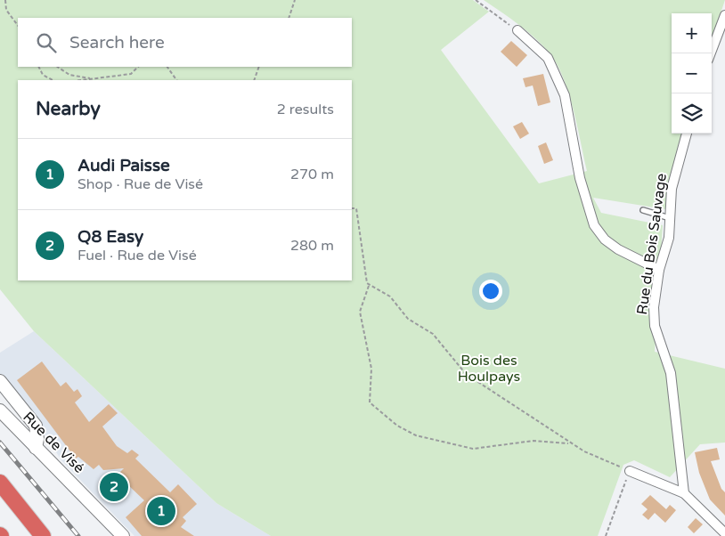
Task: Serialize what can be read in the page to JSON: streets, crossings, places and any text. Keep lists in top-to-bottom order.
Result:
{
  "streets": {
    "main road": ["Rue de Visé"],
    "street": ["Rue du Bois Sauvage"]
  },
  "parks": ["Bois des Houlpays"],
  "page": {
    "map_buttons": ["+", "−"],
    "search": "Search here",
    "heading": ["Nearby", "2 results"],
    "list": [
      {
        "mark": "1",
        "name": "Audi Paisse",
        "note": "Shop · Rue de Visé",
        "value": "270 m"
      },
      {
        "mark": "2",
        "name": "Q8 Easy",
        "note": "Fuel · Rue de Visé",
        "value": "280 m"
      }
    ],
    "pins": ["2", "1"]
  }
}
